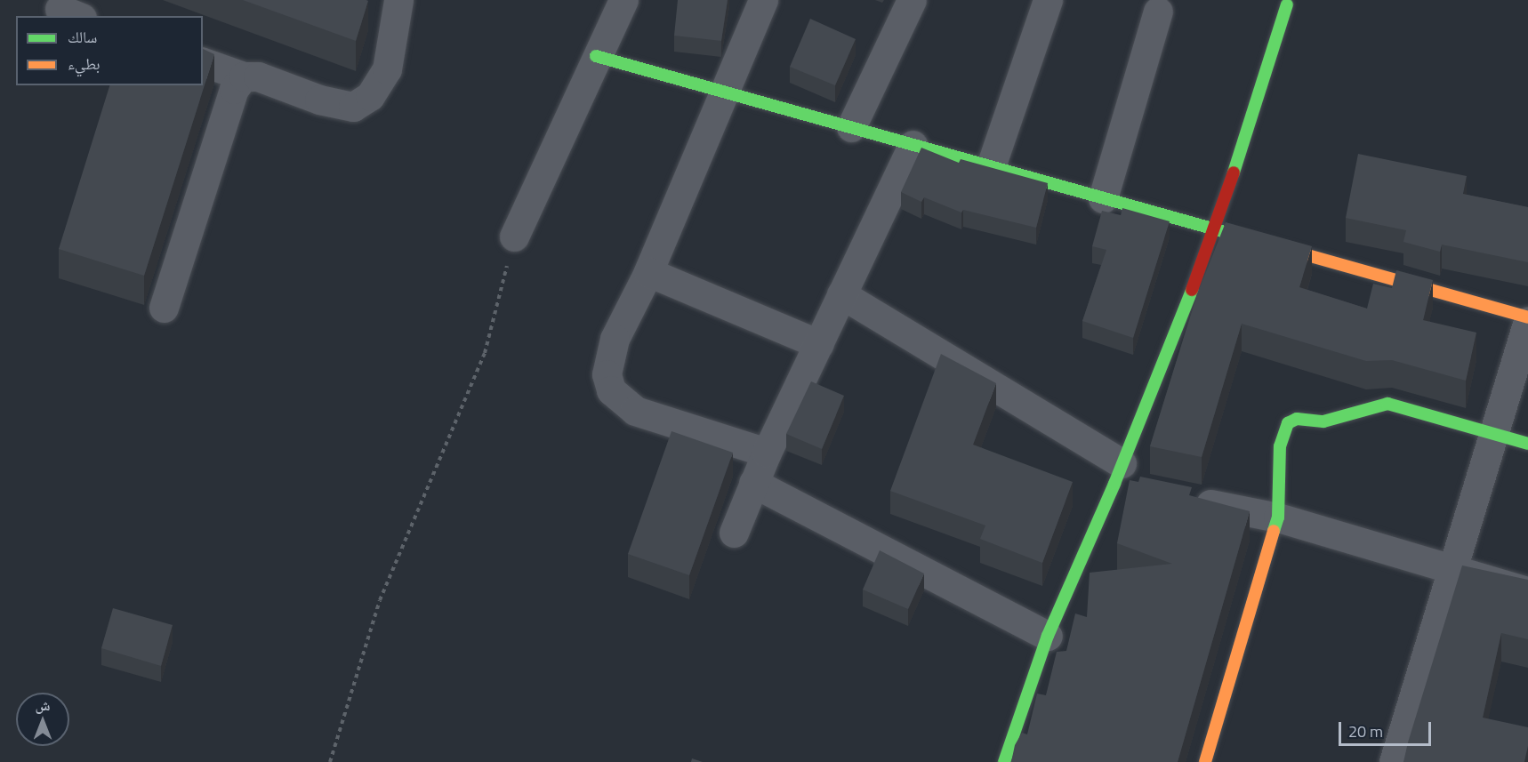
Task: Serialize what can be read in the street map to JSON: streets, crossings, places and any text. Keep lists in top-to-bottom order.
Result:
{
  "legend": ["سالك", "بطيء"],
  "scale_bar": "20 m",
  "north": "top"
}
